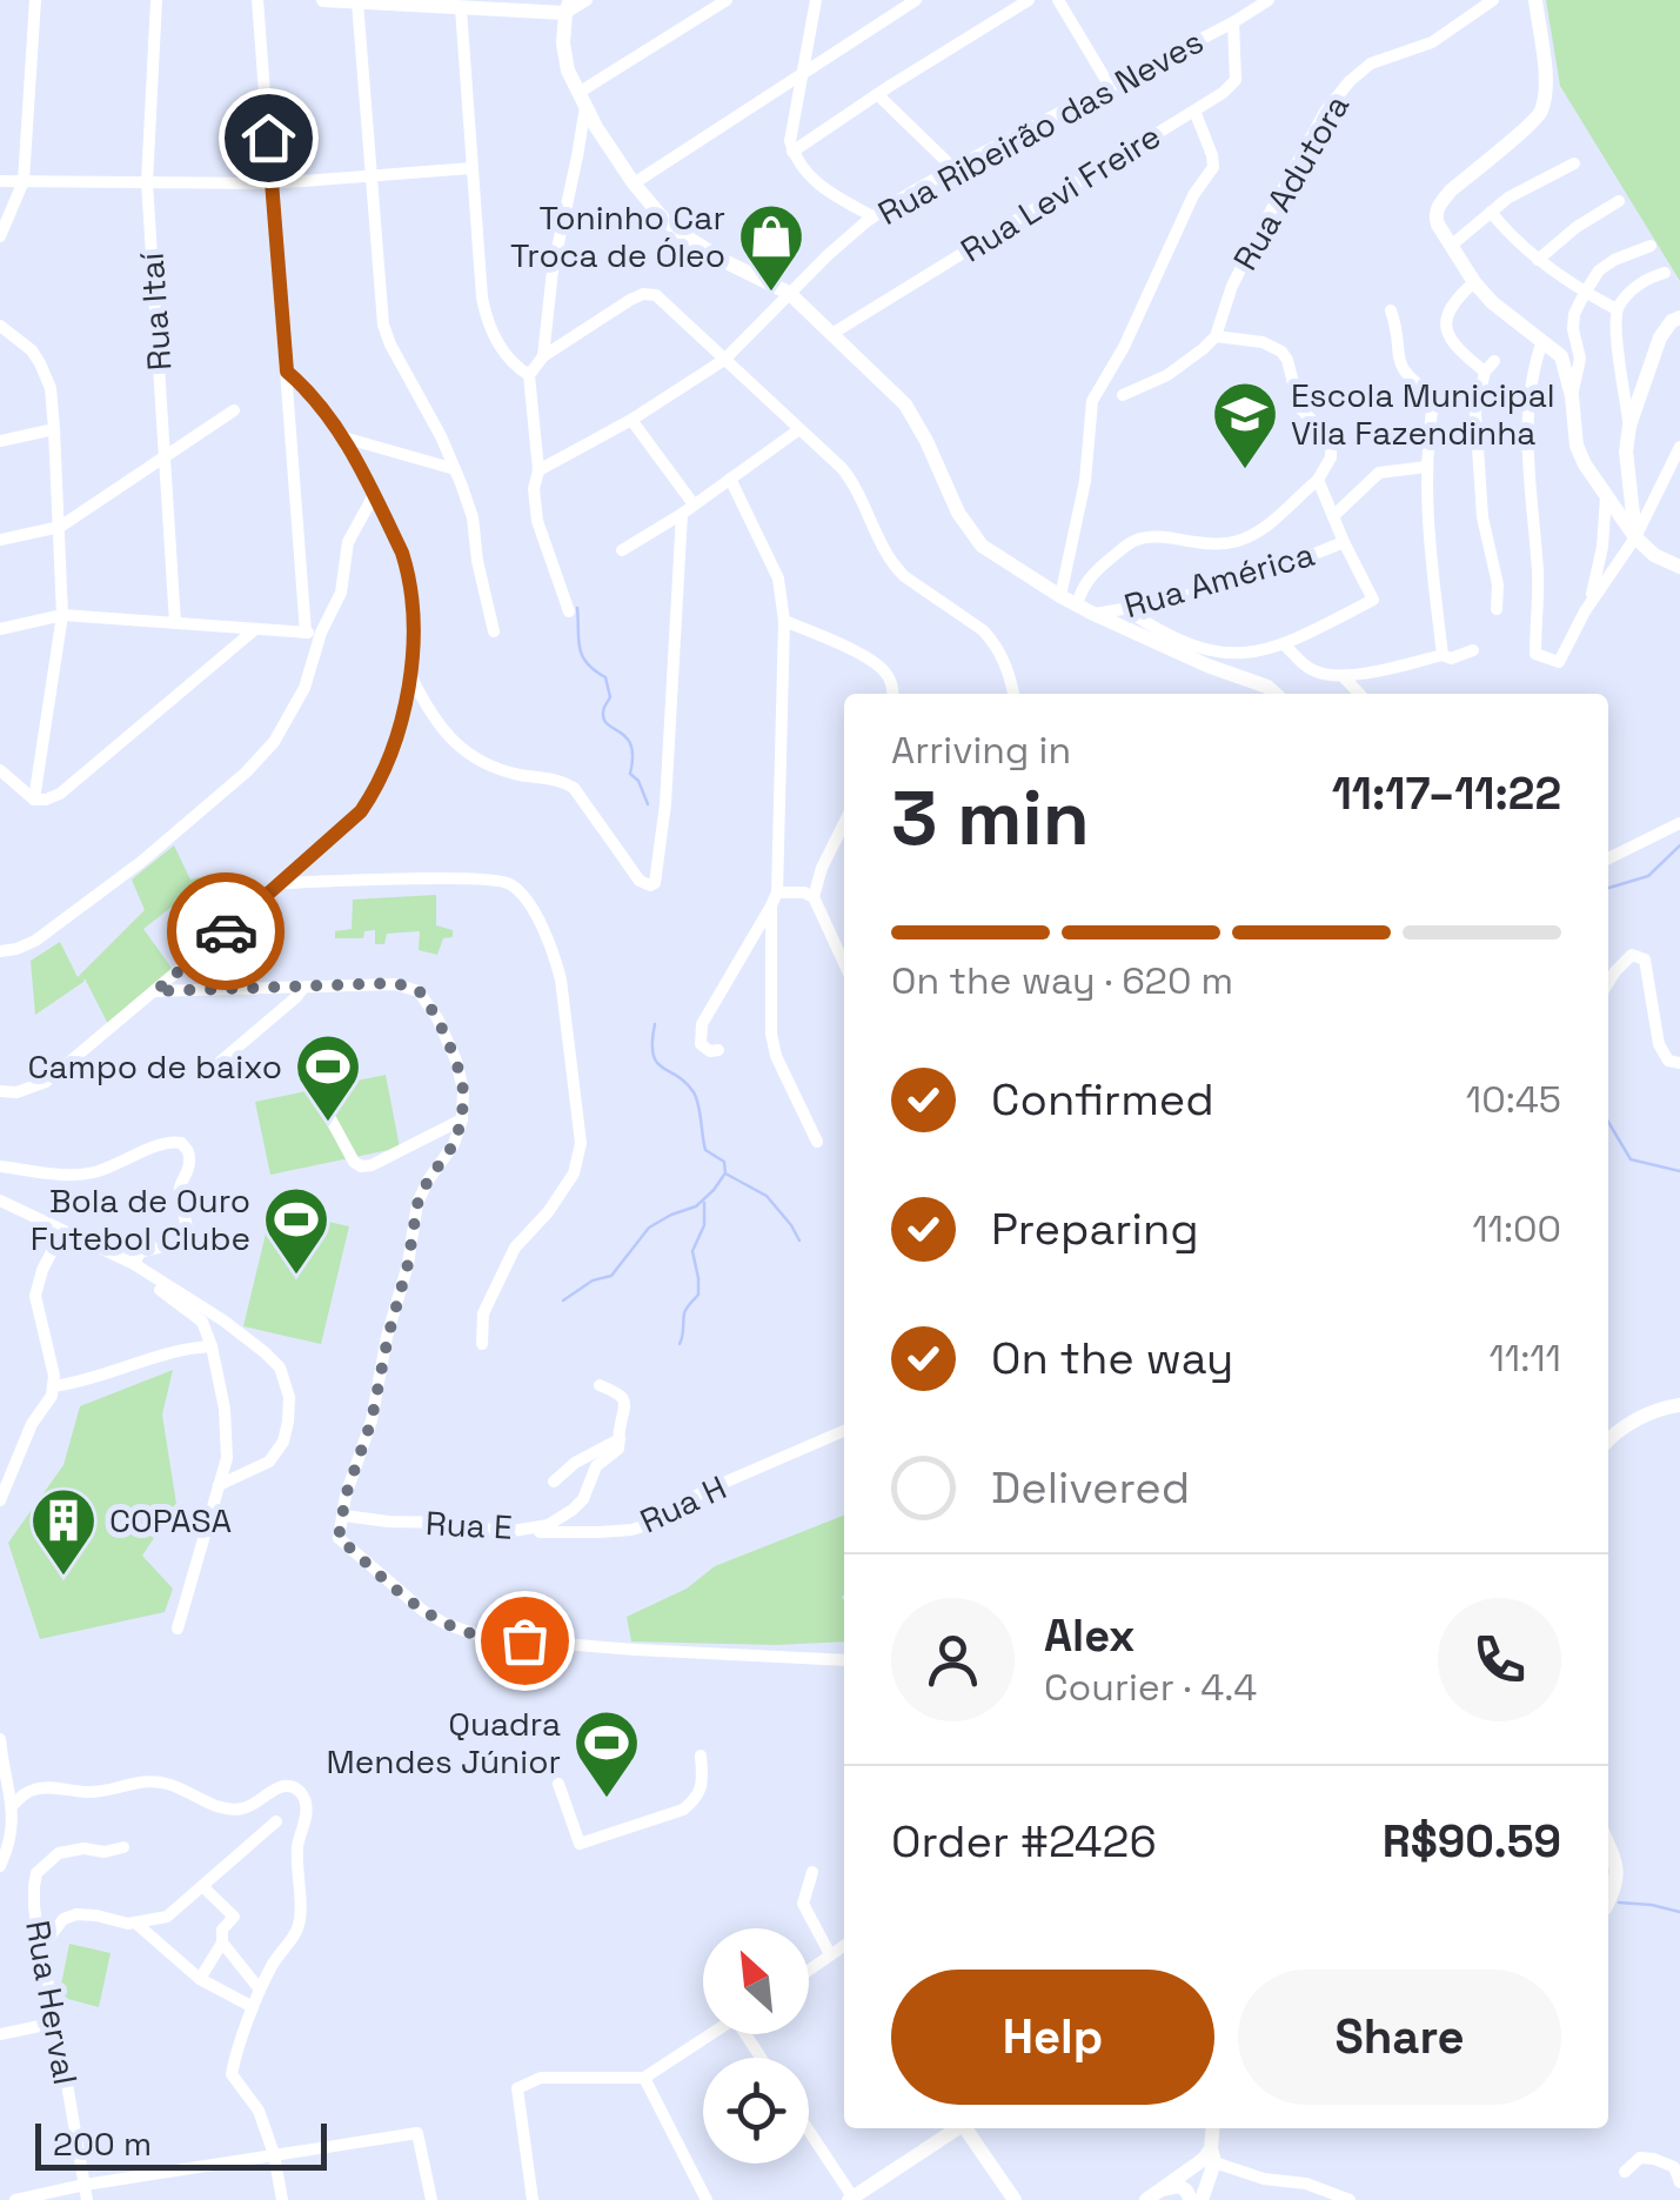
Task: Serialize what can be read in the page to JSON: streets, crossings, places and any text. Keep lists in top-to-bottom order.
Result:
{
  "streets": {
    "street": [
      "Rua Ribeirão das Neves",
      "Rua Adutora",
      "Rua Levi Freire",
      "Rua Itaí",
      "Rua América",
      "Rua H",
      "Rua E",
      "Rua Herval"
    ]
  },
  "crossings": [
    ["Rua Ribeirão das Neves", "Rua Levi Freire"],
    ["Rua H", "Rua E"]
  ],
  "places": {
    "shop": ["Toninho Car Troca de Óleo"],
    "school or university": ["Escola Municipal Vila Fazendinha"],
    "sports": ["Campo de baixo", "Bola de Ouro Futebol Clube", "Quadra Mendes Júnior"],
    "building": ["COPASA"]
  },
  "scale_bar": "200 m",
  "north": "top left",
  "page": {
    "heading": ["3 min", "Arriving in", "11:17–11:22"],
    "panel": [
      "Alex",
      "Courier · 4.4",
      "Order #2426",
      "R$90.59"
    ],
    "bar": "On the way · 620 m",
    "list": [
      ["Confirmed", "10:45"],
      ["Preparing", "11:00"],
      ["On the way", "11:11"],
      "Delivered"
    ],
    "buttons": ["Help", "Share"],
    "scale": "200 m"
  }
}
